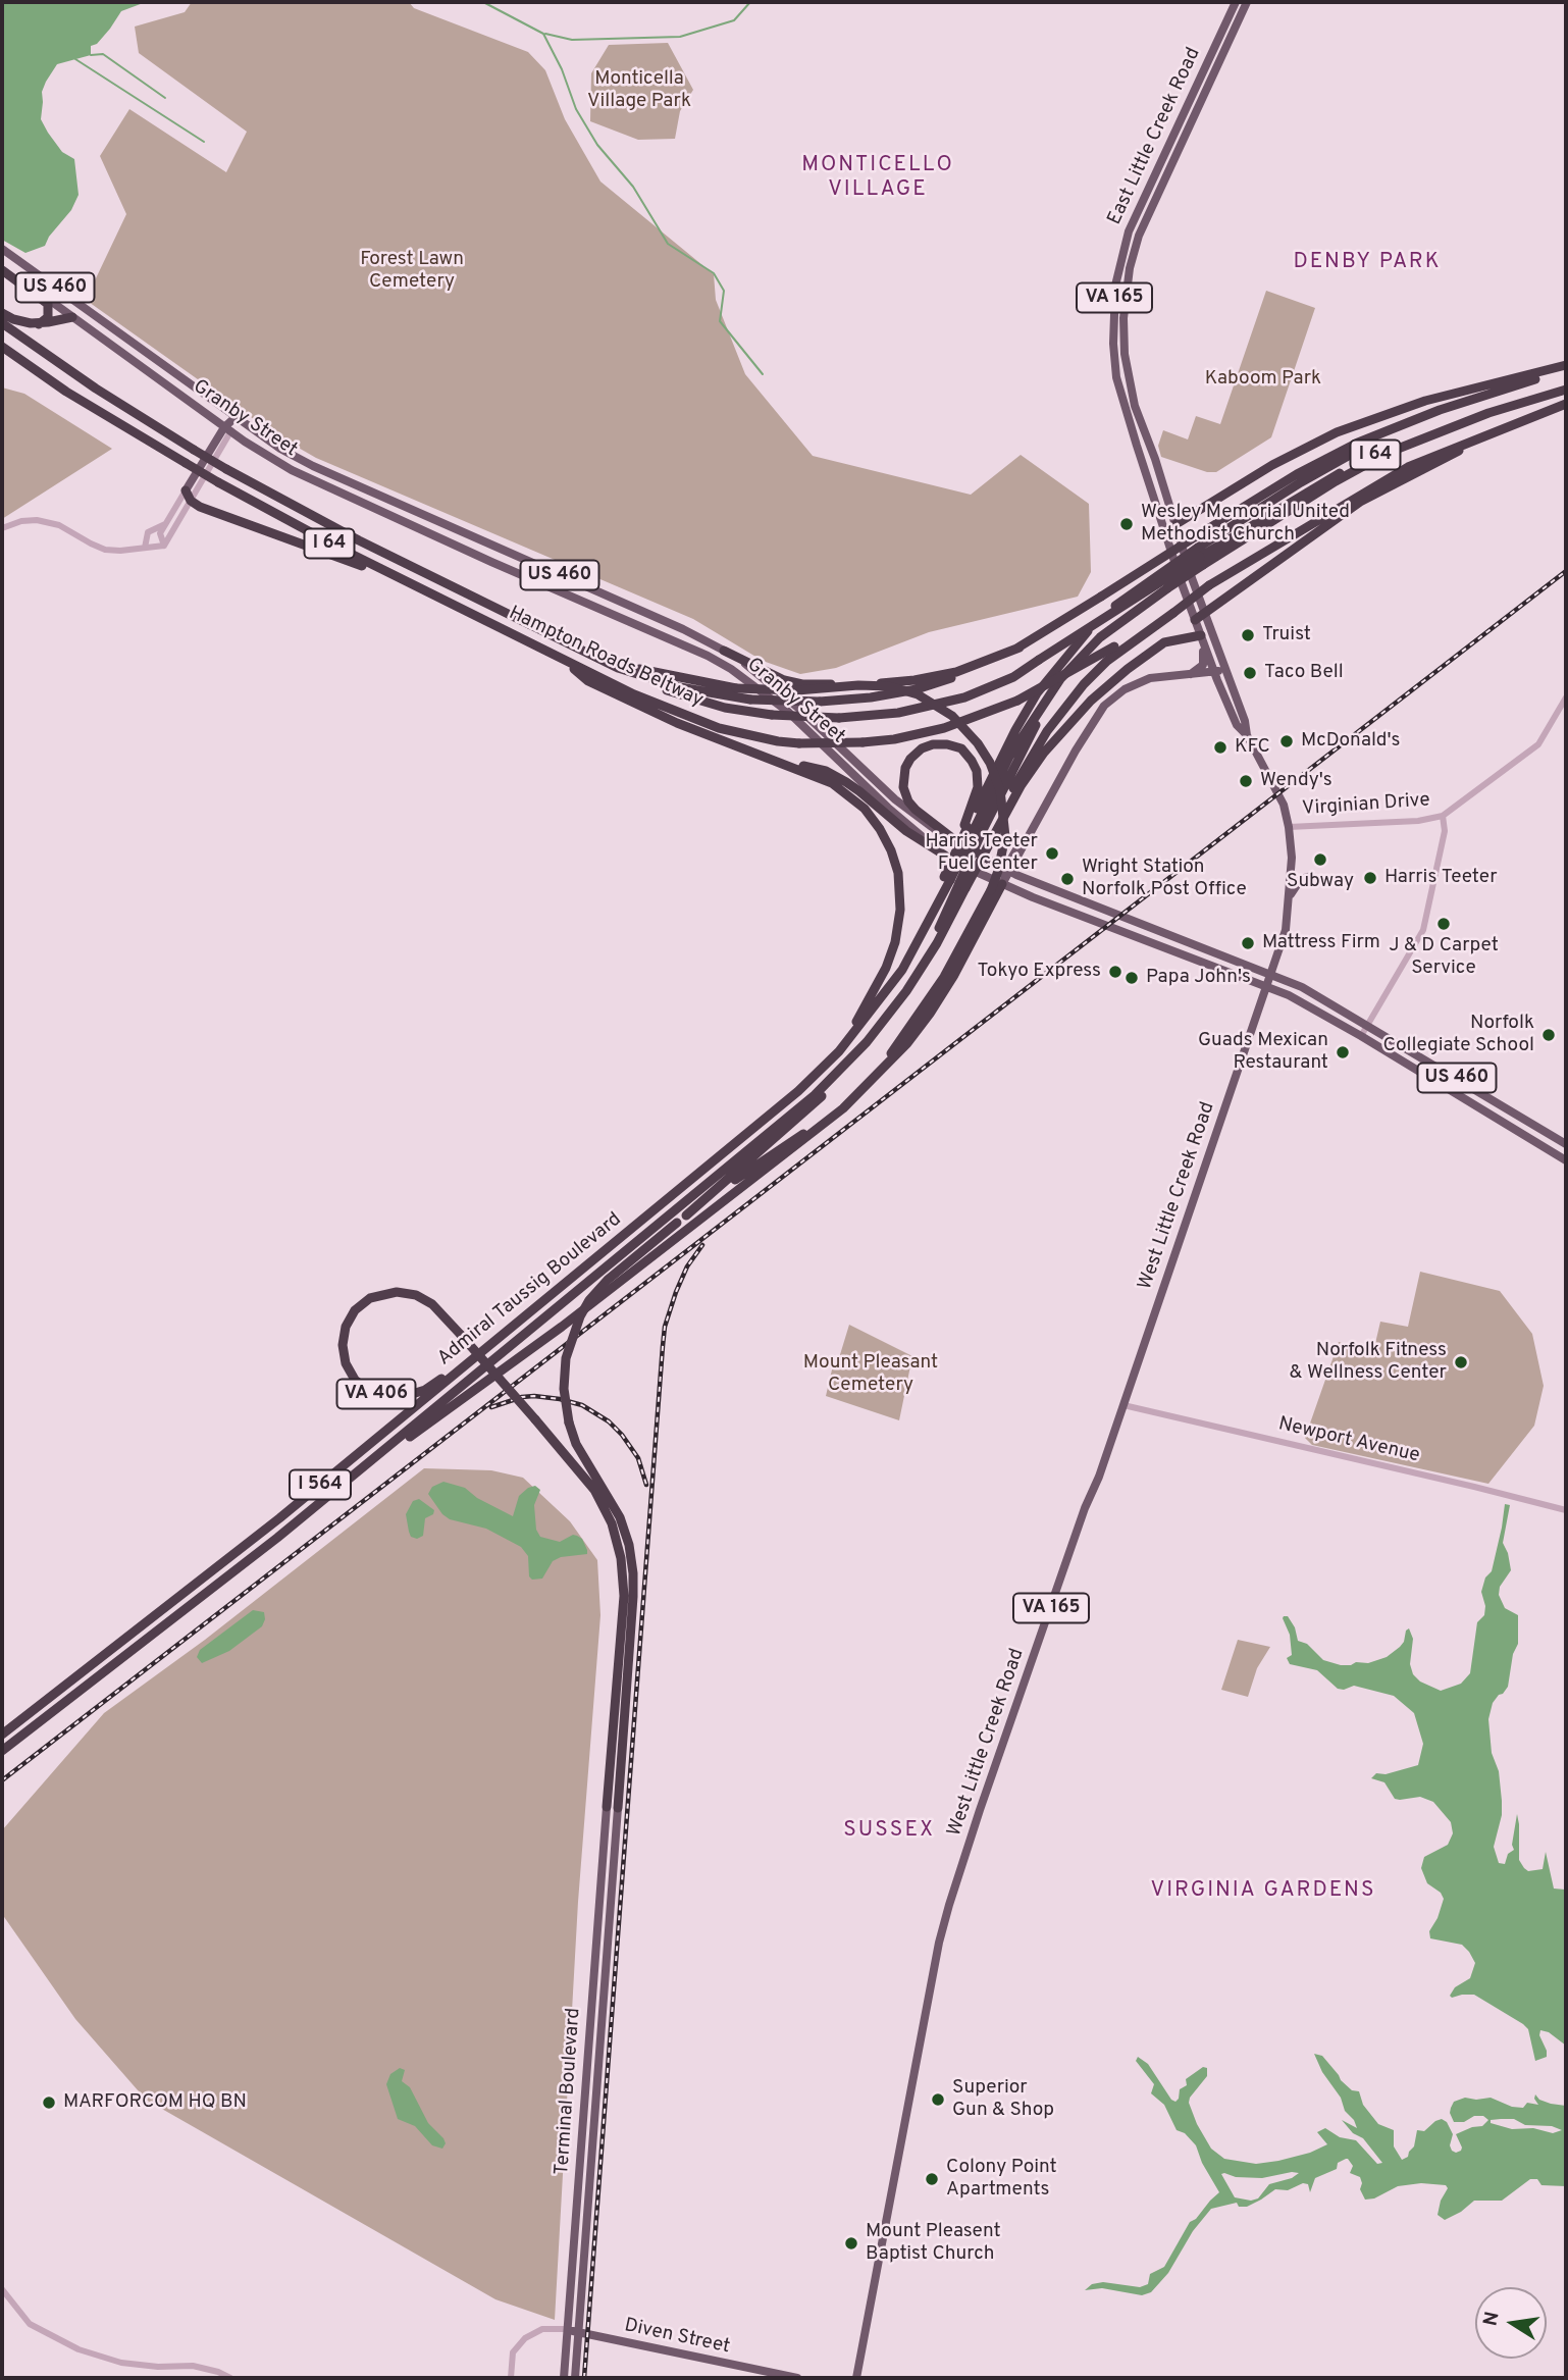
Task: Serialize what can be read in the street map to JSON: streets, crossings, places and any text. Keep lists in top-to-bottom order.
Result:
{
  "streets": {
    "highway": [
      "I 64",
      "Hampton Roads Beltway",
      "Admiral Taussig Boulevard",
      "VA 406",
      "I 564"
    ],
    "main road": [
      "East Little Creek Road",
      "US 460",
      "VA 165",
      "Granby Street",
      "West Little Creek Road",
      "Terminal Boulevard",
      "Diven Street"
    ],
    "street": ["Virginian Drive", "Newport Avenue"]
  },
  "crossings": [
    ["East Little Creek Road", "Granby Street"],
    ["East Little Creek Road", "Virginian Drive"],
    ["East Little Creek Road", "West Little Creek Road"],
    ["Granby Street", "West Little Creek Road"],
    ["I 64", "Hampton Roads Beltway"],
    ["West Little Creek Road", "Newport Avenue"],
    ["Admiral Taussig Boulevard", "VA 406"],
    ["VA 406", "Terminal Boulevard"],
    ["Terminal Boulevard", "Diven Street"]
  ],
  "districts": [
    "MONTICELLO VILLAGE",
    "DENBY PARK",
    "SUSSEX",
    "VIRGINIA GARDENS"
  ],
  "parks": [
    "Monticella Village Park",
    "Forest Lawn Cemetery",
    "Kaboom Park",
    "Mount Pleasant Cemetery"
  ],
  "places": [
    "Wesley Memorial United Methodist Church",
    "Truist",
    "Taco Bell",
    "McDonald's",
    "KFC",
    "Wendy's",
    "Harris Teeter Fuel Center",
    "Subway",
    "Harris Teeter",
    "Wright Station Norfolk Post Office",
    "J & D Carpet Service",
    "Mattress Firm",
    "Tokyo Express",
    "Papa John's",
    "Norfolk Collegiate School",
    "Guads Mexican Restaurant",
    "Norfolk Fitness & Wellness Center",
    "Superior Gun & Shop",
    "MARFORCOM HQ BN",
    "Colony Point Apartments",
    "Mount Pleasent Baptist Church"
  ],
  "north": "left"
}
